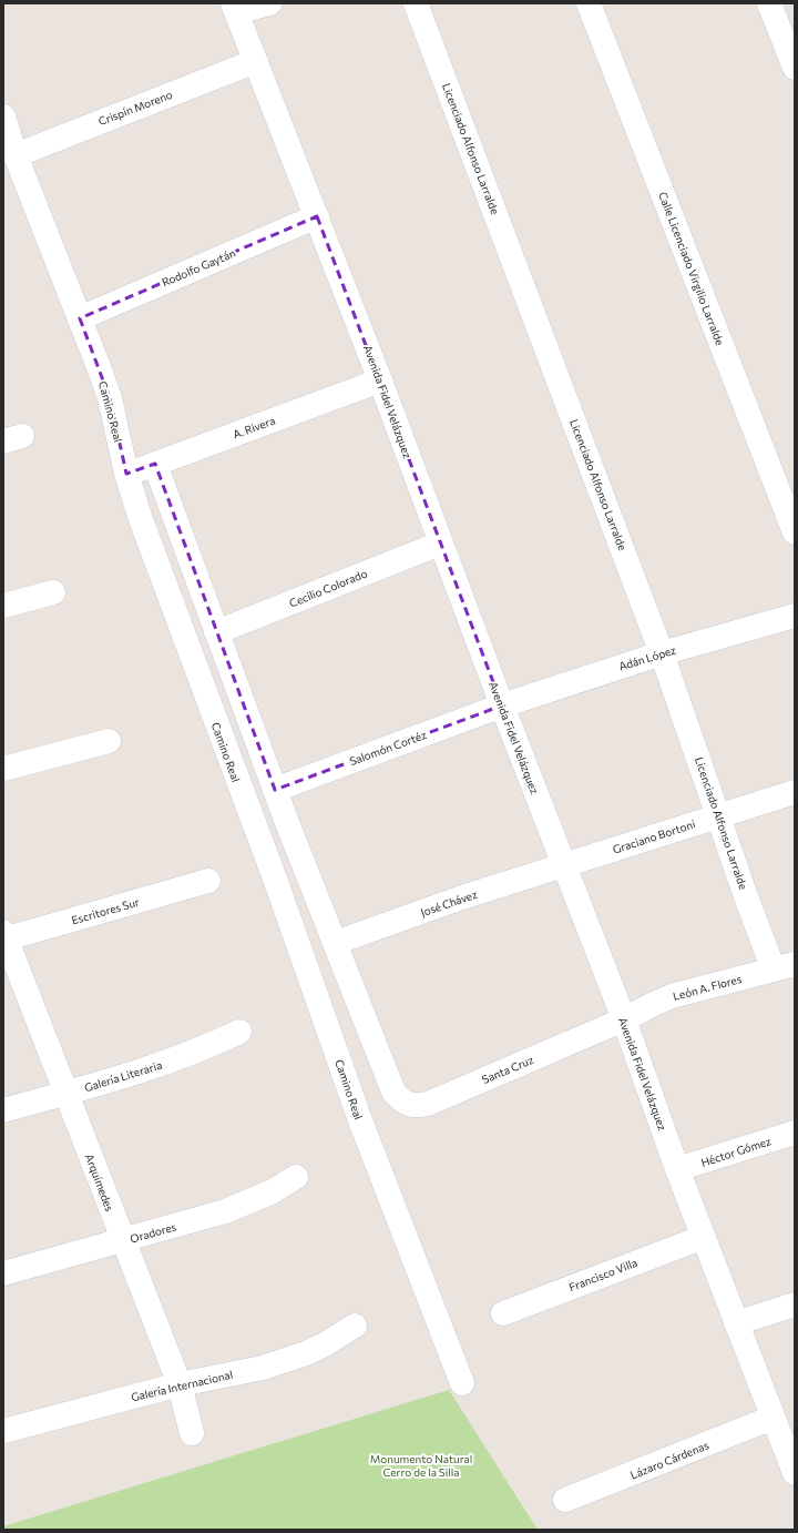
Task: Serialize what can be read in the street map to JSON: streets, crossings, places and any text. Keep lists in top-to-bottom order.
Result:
{
  "streets": {
    "street": [
      "Crispín Moreno",
      "Licenciado Alfonso Larralde",
      "Rodolfo Gaytán",
      "Calle Licenciado Virgilio Larralde",
      "Avenida Fidel Velázquez",
      "Camino Real",
      "A. Rivera",
      "Cecilio Colorado",
      "Adán López",
      "Salomón Cortéz",
      "Graciano Bortoni",
      "José Chávez",
      "Escritores Sur",
      "León A. Flores",
      "Santa Cruz",
      "Galería Literaria",
      "Héctor Gómez",
      "Arquímedes",
      "Oradores",
      "Francisco Villa",
      "Galería Internacional",
      "Lázaro Cárdenas"
    ]
  },
  "crossings": [
    ["Crispín Moreno", "Avenida Fidel Velázquez"],
    ["Crispín Moreno", "Camino Real"],
    ["Licenciado Alfonso Larralde", "Adán López"],
    ["Licenciado Alfonso Larralde", "Graciano Bortoni"],
    ["Licenciado Alfonso Larralde", "León A. Flores"],
    ["Rodolfo Gaytán", "Avenida Fidel Velázquez"],
    ["Rodolfo Gaytán", "Camino Real"],
    ["Avenida Fidel Velázquez", "A. Rivera"],
    ["Avenida Fidel Velázquez", "Cecilio Colorado"],
    ["Avenida Fidel Velázquez", "Adán López"],
    ["Avenida Fidel Velázquez", "Salomón Cortéz"],
    ["Avenida Fidel Velázquez", "Graciano Bortoni"],
    ["Avenida Fidel Velázquez", "José Chávez"],
    ["Avenida Fidel Velázquez", "León A. Flores"],
    ["Avenida Fidel Velázquez", "Santa Cruz"],
    ["Avenida Fidel Velázquez", "Héctor Gómez"],
    ["Avenida Fidel Velázquez", "Francisco Villa"],
    ["Avenida Fidel Velázquez", "Lázaro Cárdenas"],
    ["Camino Real", "A. Rivera"],
    ["Adán López", "Salomón Cortéz"],
    ["Graciano Bortoni", "José Chávez"],
    ["José Chávez", "Santa Cruz"],
    ["Escritores Sur", "Arquímedes"],
    ["León A. Flores", "Santa Cruz"],
    ["Galería Literaria", "Arquímedes"],
    ["Arquímedes", "Oradores"],
    ["Arquímedes", "Galería Internacional"]
  ],
  "parks": ["Monumento Natural Cerro de la Silla"]
}
